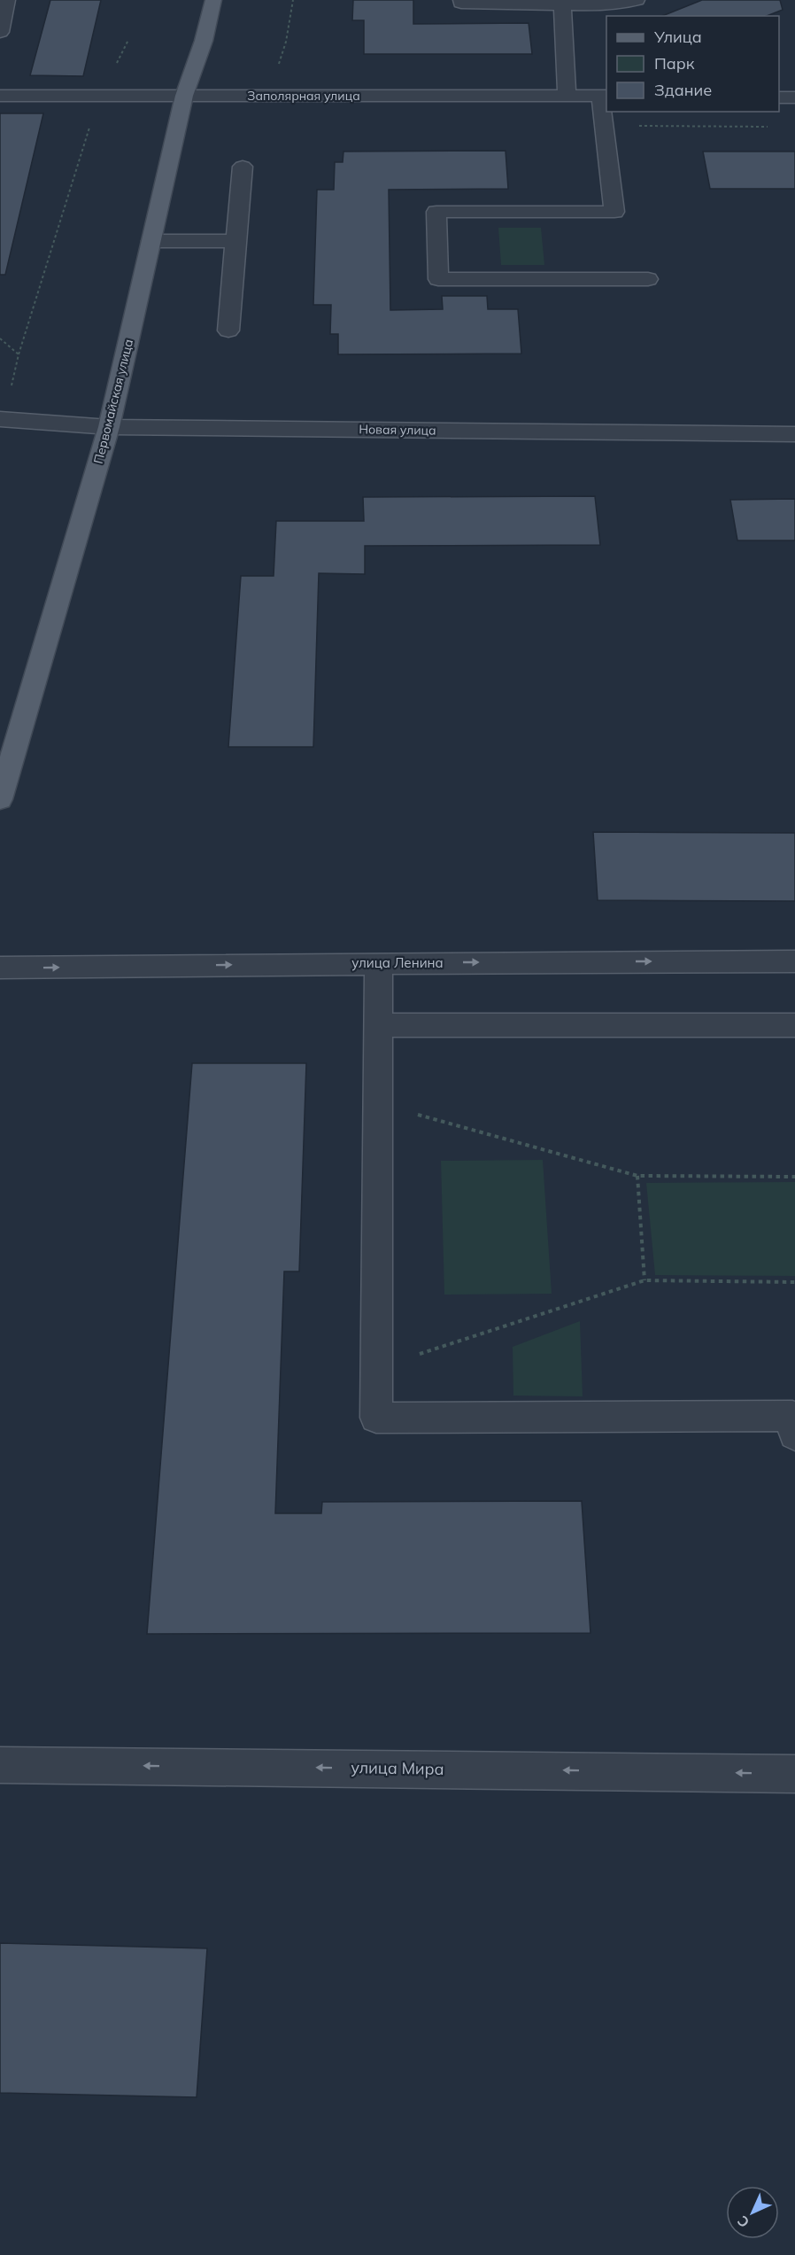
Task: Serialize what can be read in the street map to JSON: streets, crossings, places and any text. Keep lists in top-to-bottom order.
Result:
{
  "streets": {
    "main road": ["Первомайская улица"],
    "street": [
      "Заполярная улица",
      "Новая улица",
      "улица Ленина",
      "улица Мира"
    ]
  },
  "crossings": [
    ["Заполярная улица", "Первомайская улица"],
    ["Первомайская улица", "Новая улица"]
  ],
  "one_way": ["улица Мира"],
  "legend": ["Улица", "Парк", "Здание"],
  "north": "bottom left"
}
